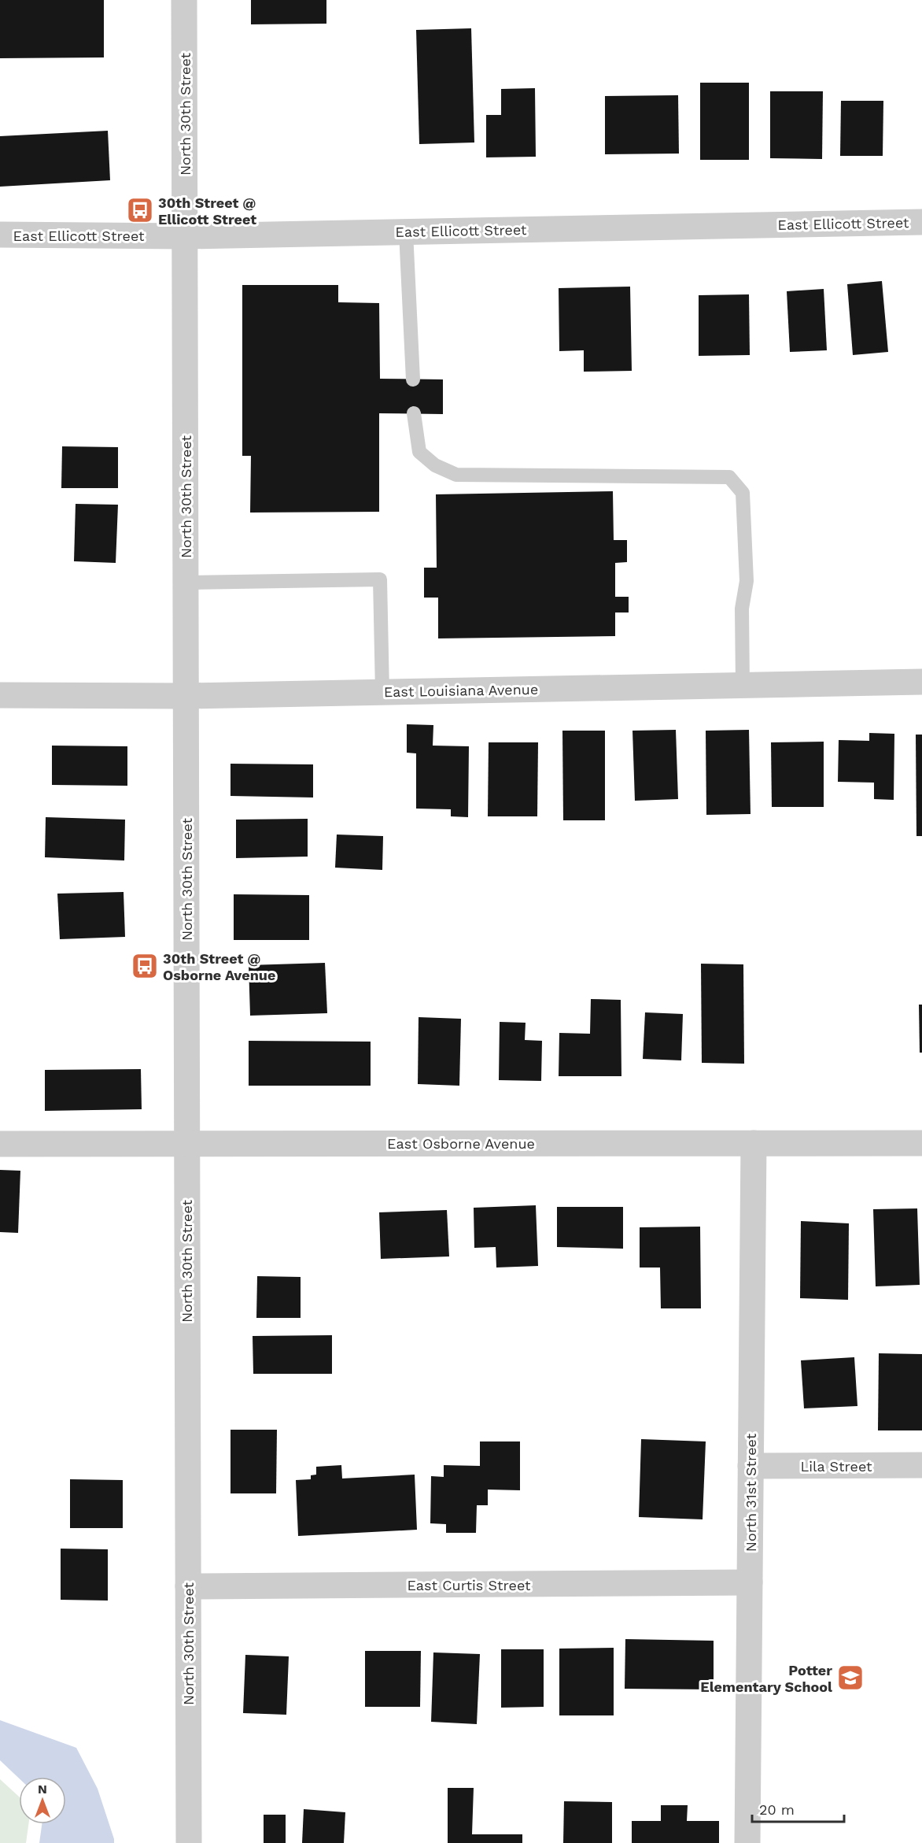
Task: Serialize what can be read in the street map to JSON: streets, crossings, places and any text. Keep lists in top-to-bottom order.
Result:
{
  "streets": {
    "street": [
      "North 30th Street",
      "East Ellicott Street",
      "East Louisiana Avenue",
      "East Osborne Avenue",
      "Lila Street",
      "North 31st Street",
      "East Curtis Street"
    ]
  },
  "crossings": [
    ["North 30th Street", "East Ellicott Street"],
    ["North 30th Street", "East Louisiana Avenue"],
    ["North 30th Street", "East Osborne Avenue"],
    ["North 30th Street", "East Curtis Street"],
    ["East Osborne Avenue", "North 31st Street"],
    ["Lila Street", "North 31st Street"],
    ["North 31st Street", "East Curtis Street"]
  ],
  "places": {
    "bus stop": ["30th Street @ Ellicott Street", "30th Street @ Osborne Avenue"],
    "school or university": ["Potter Elementary School"]
  },
  "scale_bar": "20 m",
  "north": "top"
}
